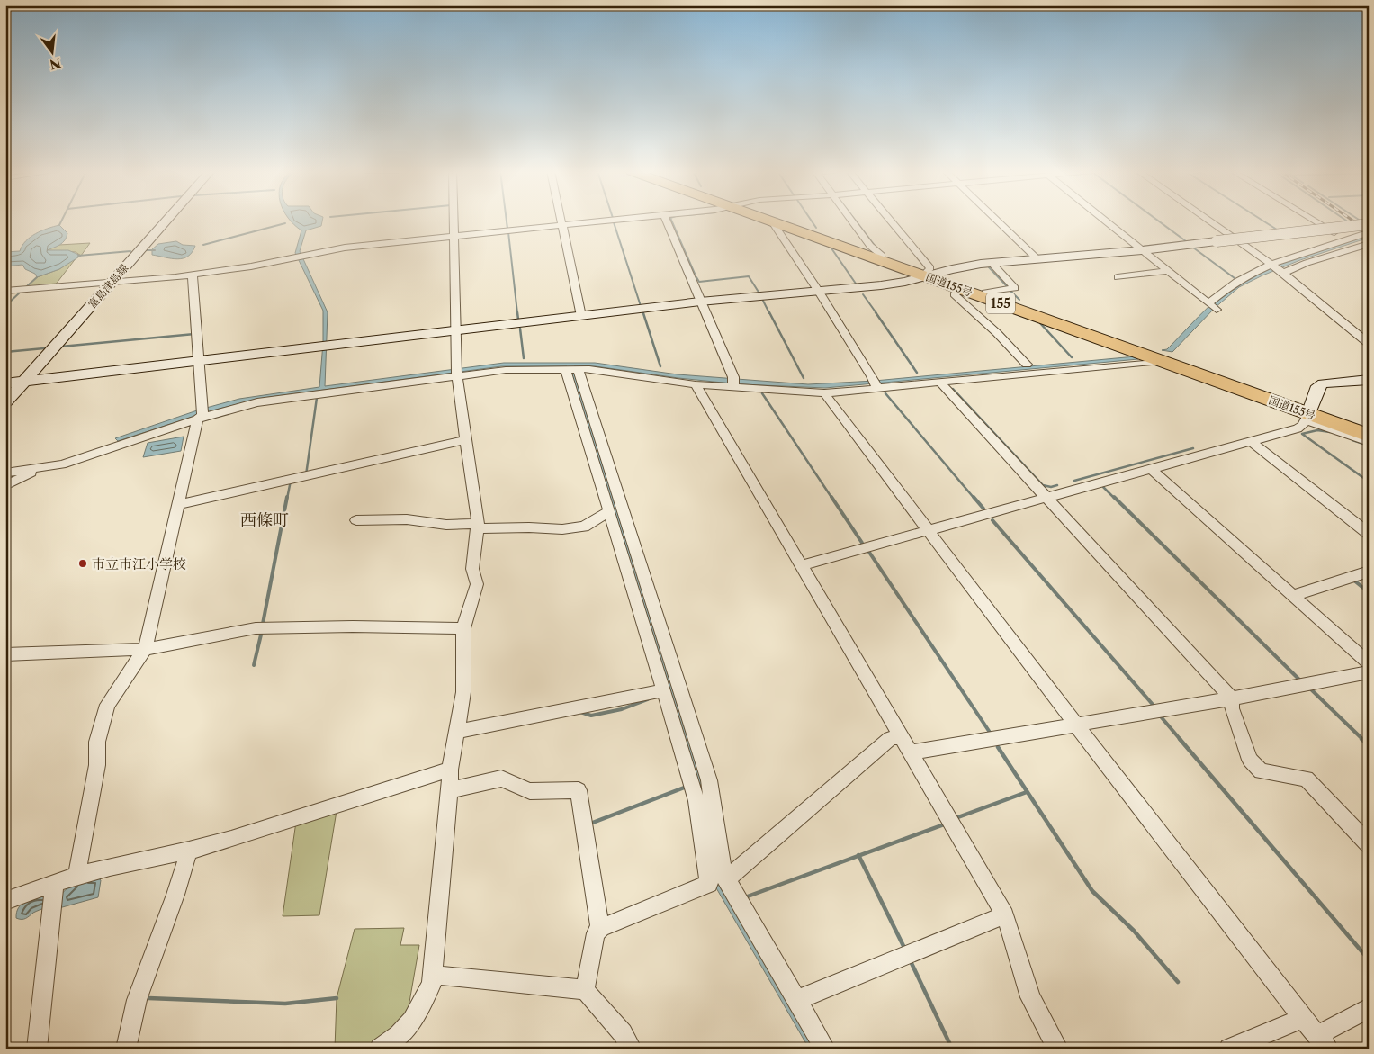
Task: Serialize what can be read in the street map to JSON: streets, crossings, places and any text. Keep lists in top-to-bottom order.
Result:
{
  "streets": {
    "highway": ["国道155号", "155"],
    "street": ["富島津島線"]
  },
  "districts": ["西條町"],
  "places": ["市立市江小学校"],
  "north": "bottom"
}
